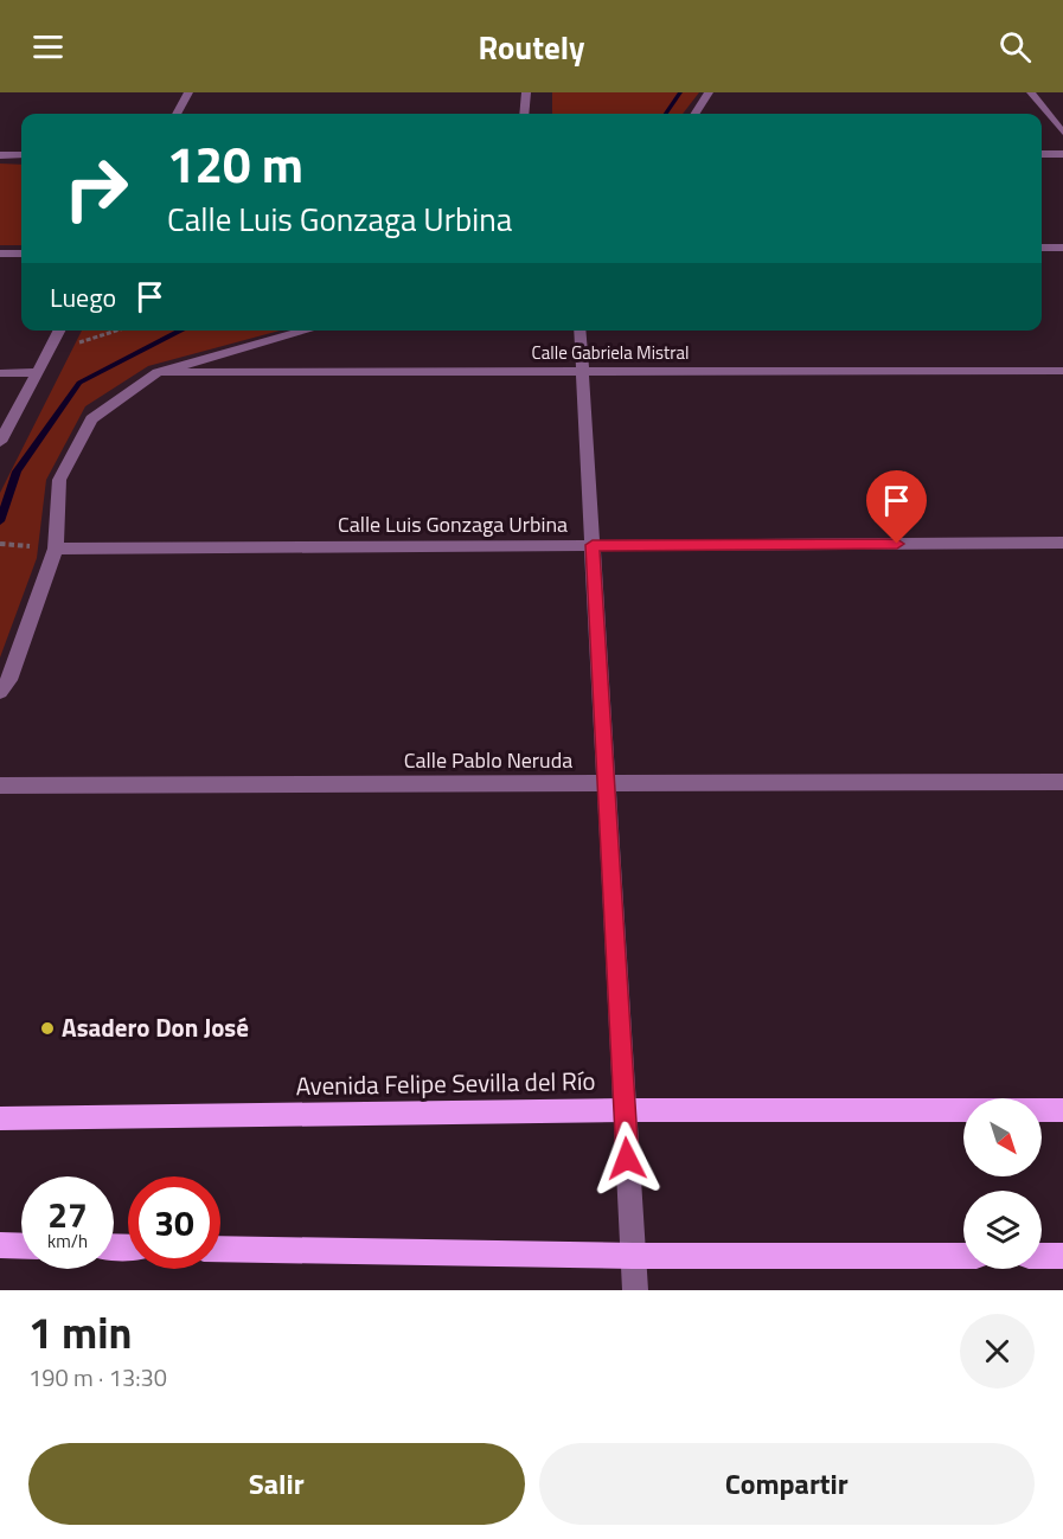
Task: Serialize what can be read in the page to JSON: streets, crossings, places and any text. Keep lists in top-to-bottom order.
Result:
{
  "streets": {
    "main road": ["Avenida Felipe Sevilla del Río"],
    "street": ["Calle Gabriela Mistral", "Calle Luis Gonzaga Urbina", "Calle Pablo Neruda"]
  },
  "places": ["Asadero Don José"],
  "north": "bottom right",
  "page": {
    "header": "Routely",
    "turn": ["120 m", "Calle Luis Gonzaga Urbina"],
    "then": "Luego",
    "speed": "27 km/h",
    "limit": "30",
    "heading": ["1 min", "190 m · 13:30"],
    "buttons": ["Salir", "Compartir"]
  }
}
